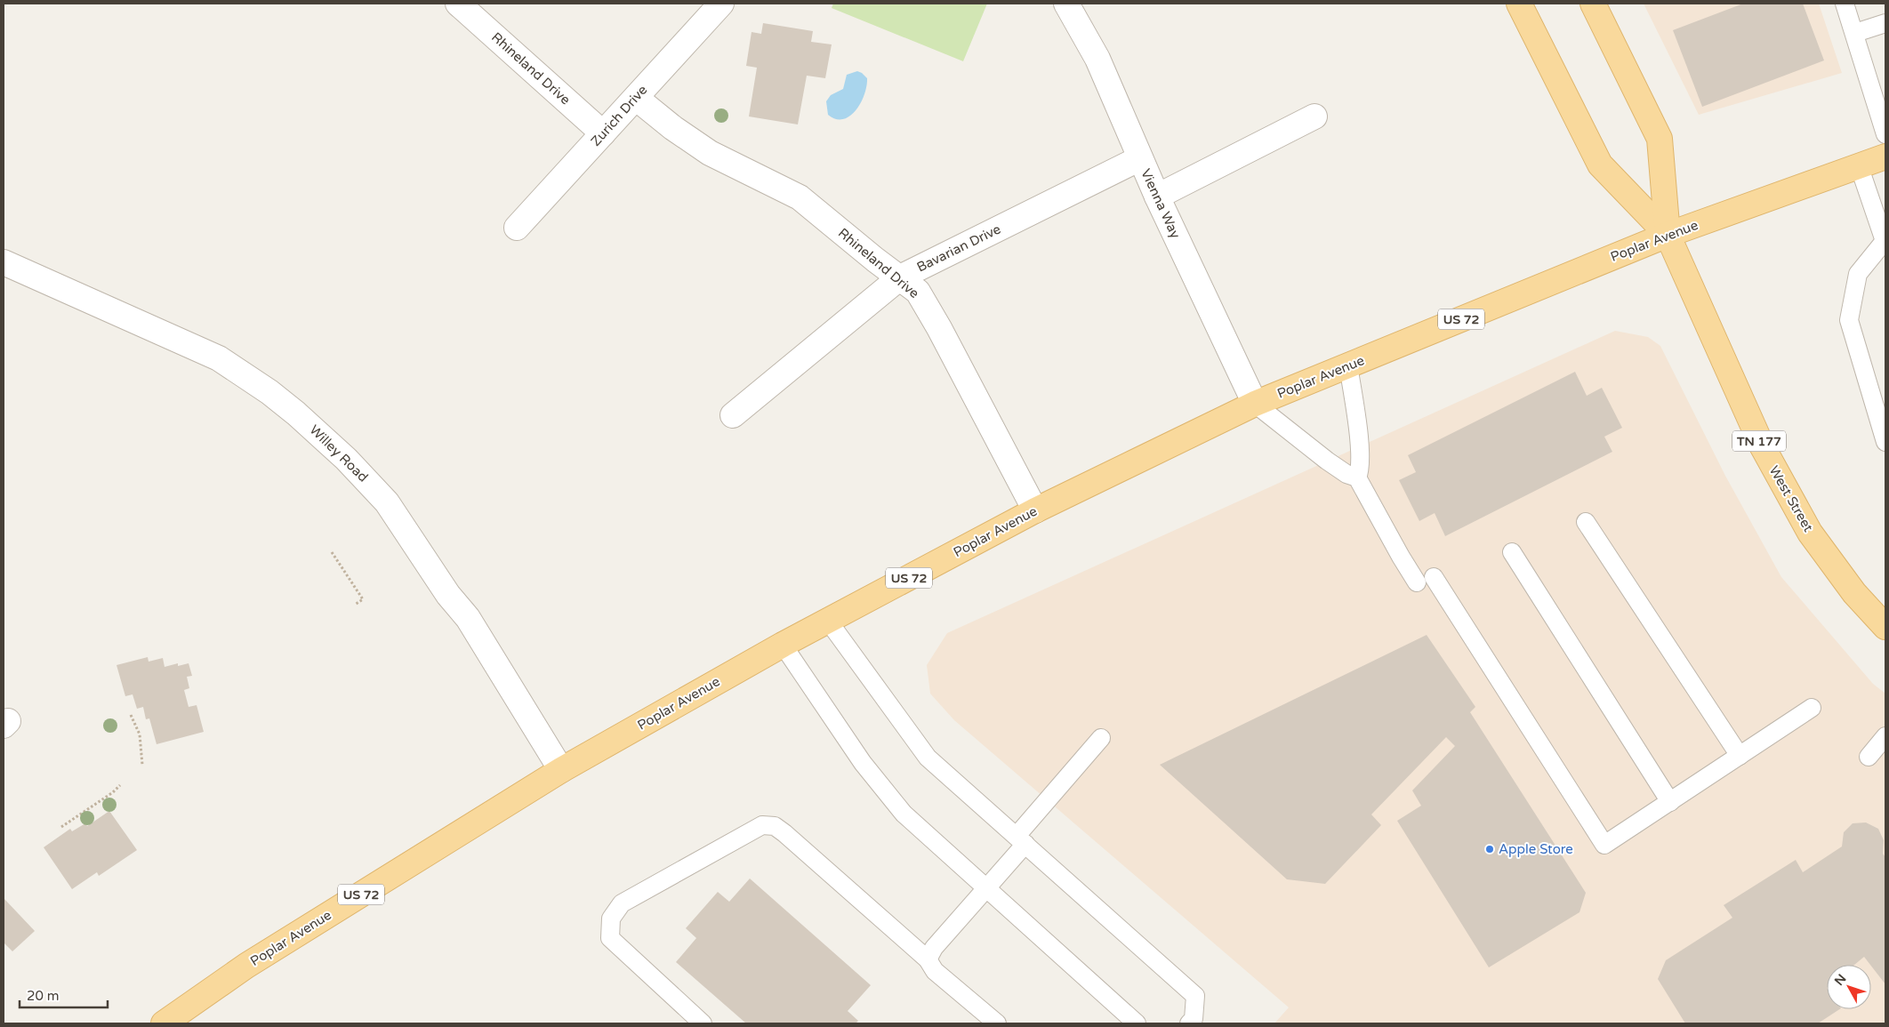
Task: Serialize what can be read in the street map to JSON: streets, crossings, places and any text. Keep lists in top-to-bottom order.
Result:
{
  "streets": {
    "main road": [
      "Poplar Avenue",
      "US 72",
      "TN 177",
      "West Street"
    ],
    "street": [
      "Rhineland Drive",
      "Zurich Drive",
      "Vienna Way",
      "Bavarian Drive",
      "Willey Road"
    ]
  },
  "crossings": [
    ["Rhineland Drive", "Zurich Drive"],
    ["Rhineland Drive", "Poplar Avenue"],
    ["Rhineland Drive", "Bavarian Drive"],
    ["Vienna Way", "Poplar Avenue"],
    ["Vienna Way", "Bavarian Drive"],
    ["Poplar Avenue", "Willey Road"],
    ["Poplar Avenue", "West Street"]
  ],
  "places": ["Apple Store"],
  "scale_bar": "20 m",
  "north": "top left"
}
